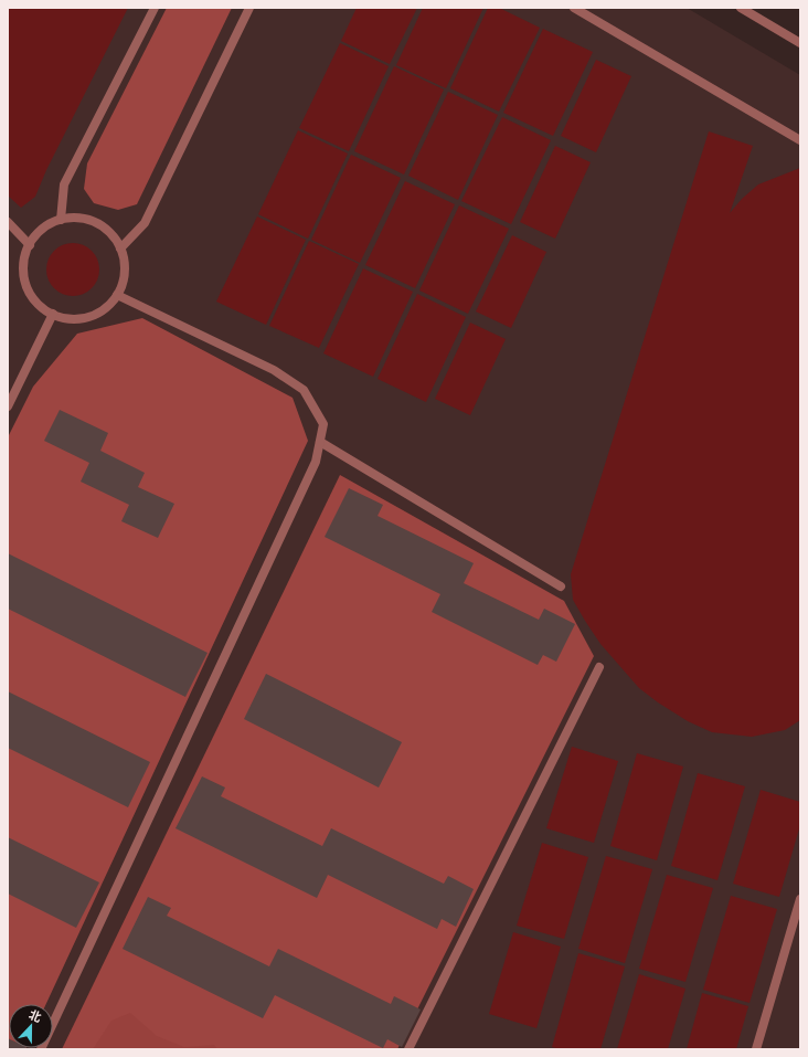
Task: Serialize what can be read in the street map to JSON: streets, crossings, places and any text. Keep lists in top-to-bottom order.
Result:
{
  "north": "top"
}
